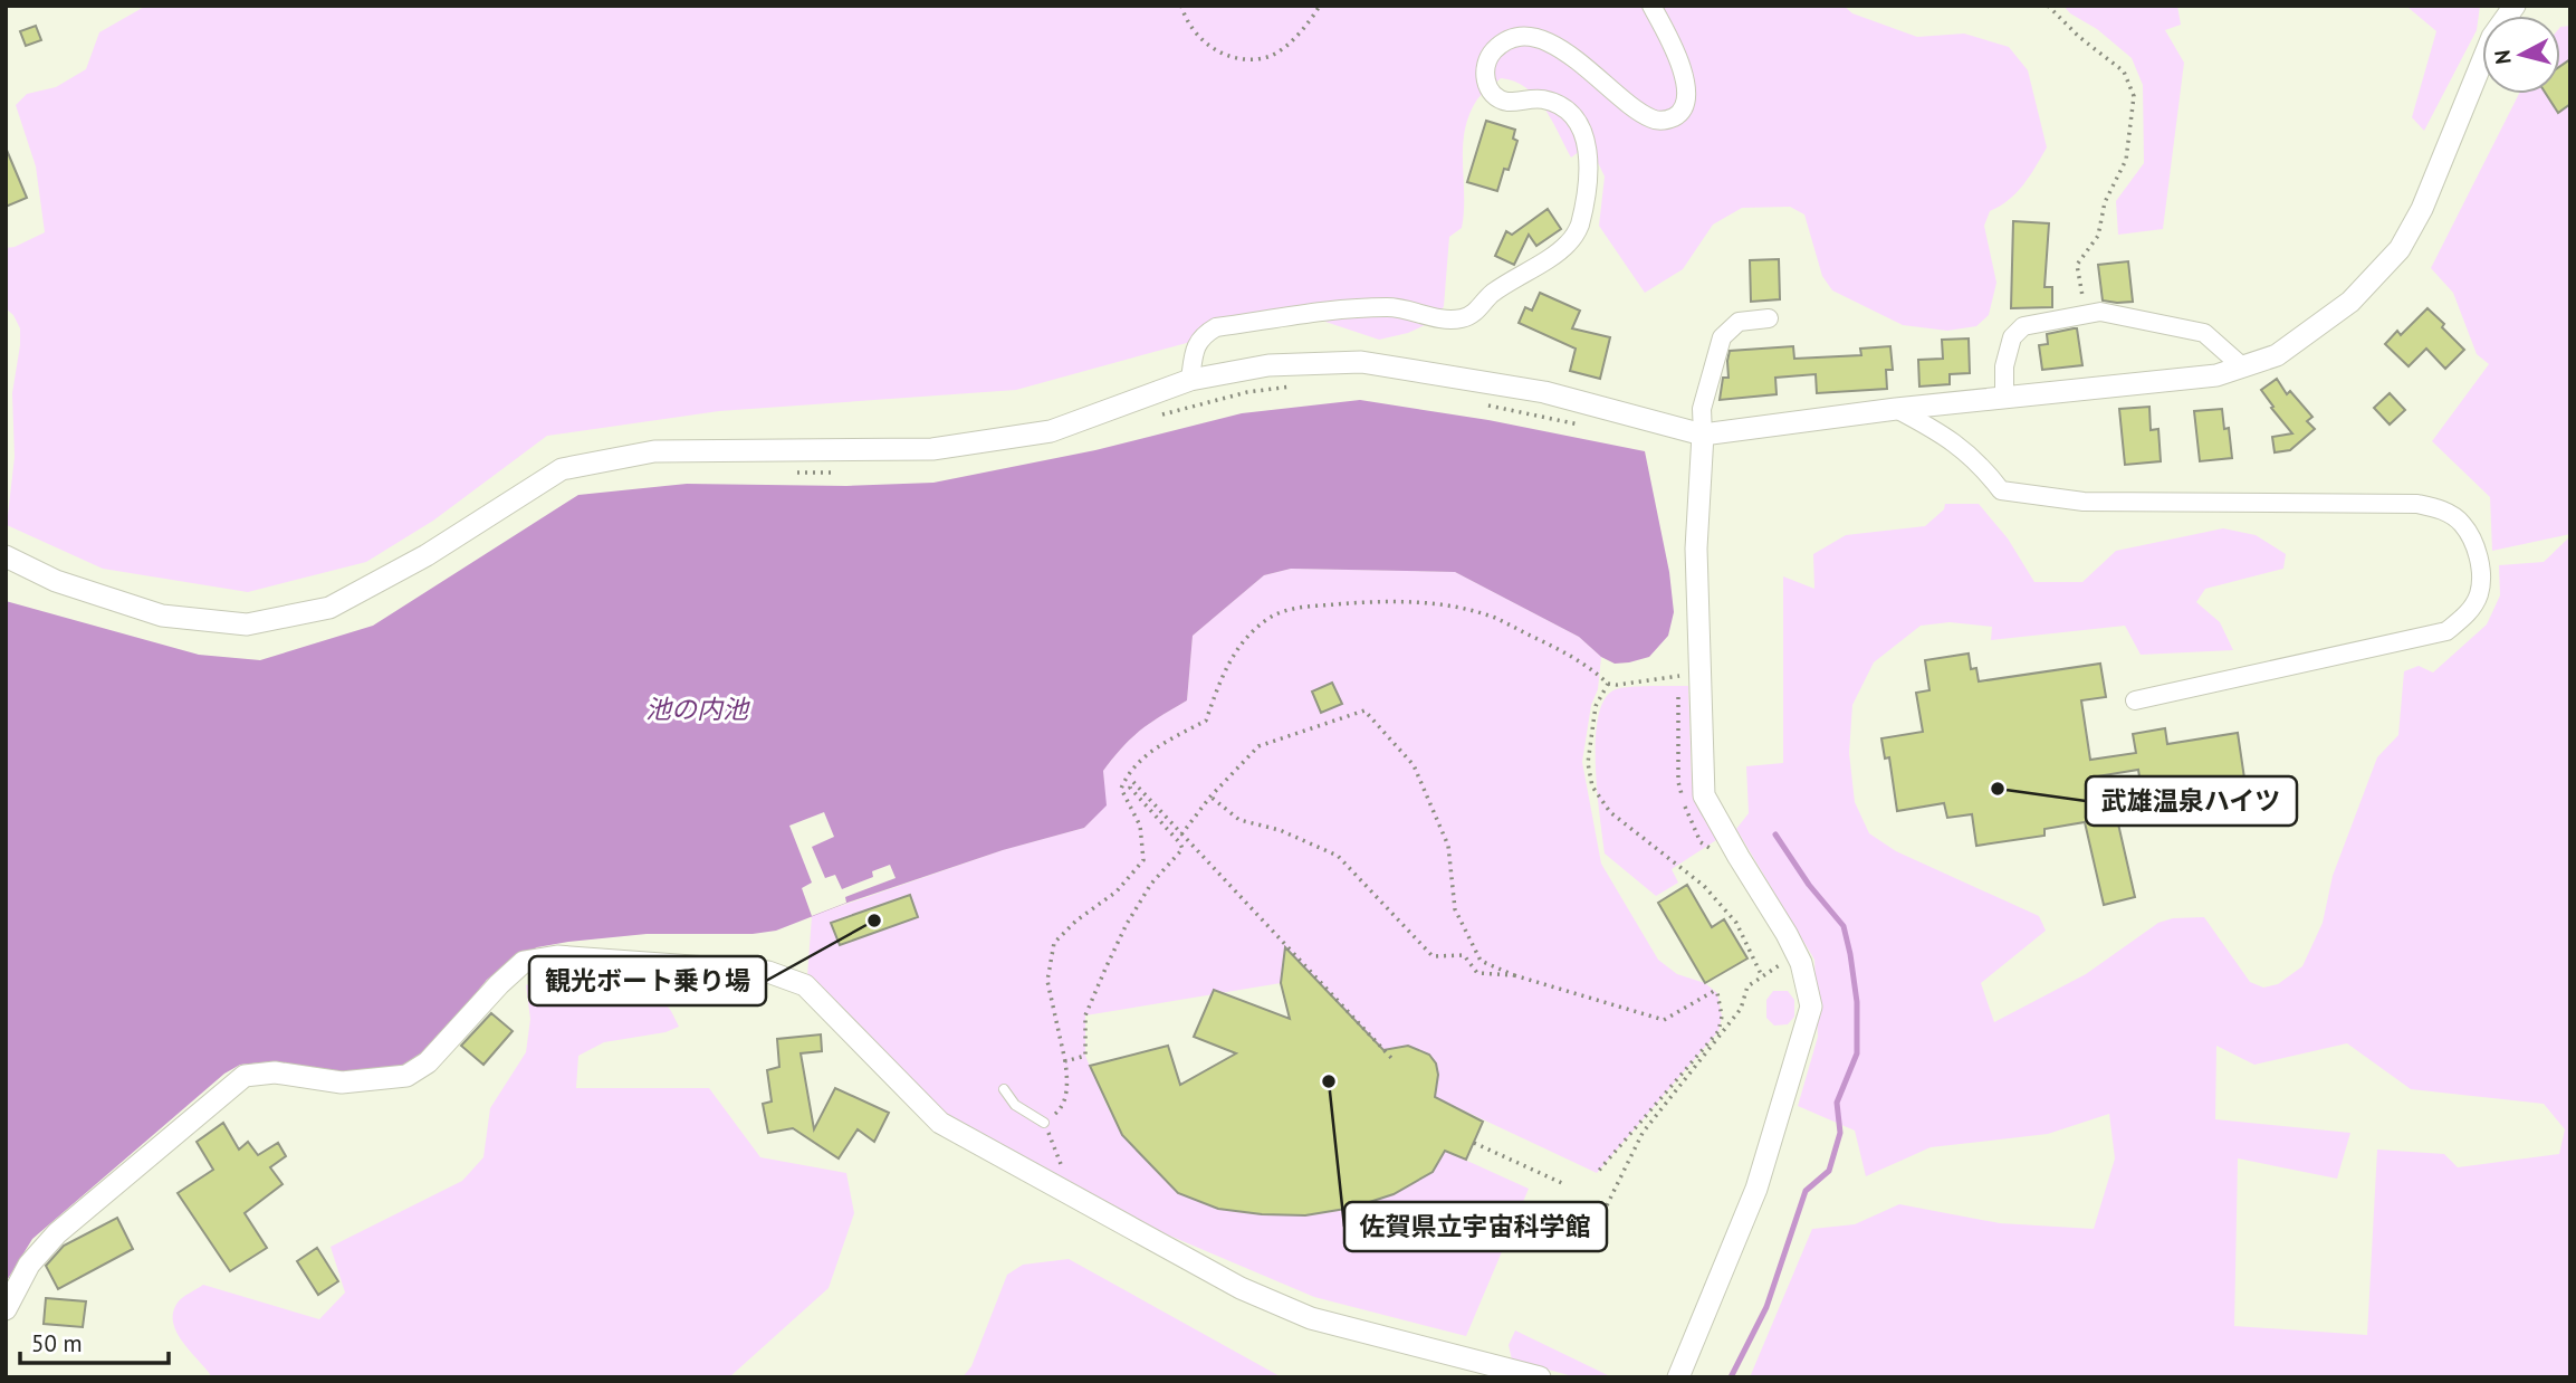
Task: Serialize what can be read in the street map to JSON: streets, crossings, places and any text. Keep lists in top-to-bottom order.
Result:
{
  "water": ["池の内池"],
  "places": ["武雄温泉ハイツ", "観光ボート乗り場", "佐賀県立宇宙科学館"],
  "scale_bar": "50 m",
  "north": "left"
}
